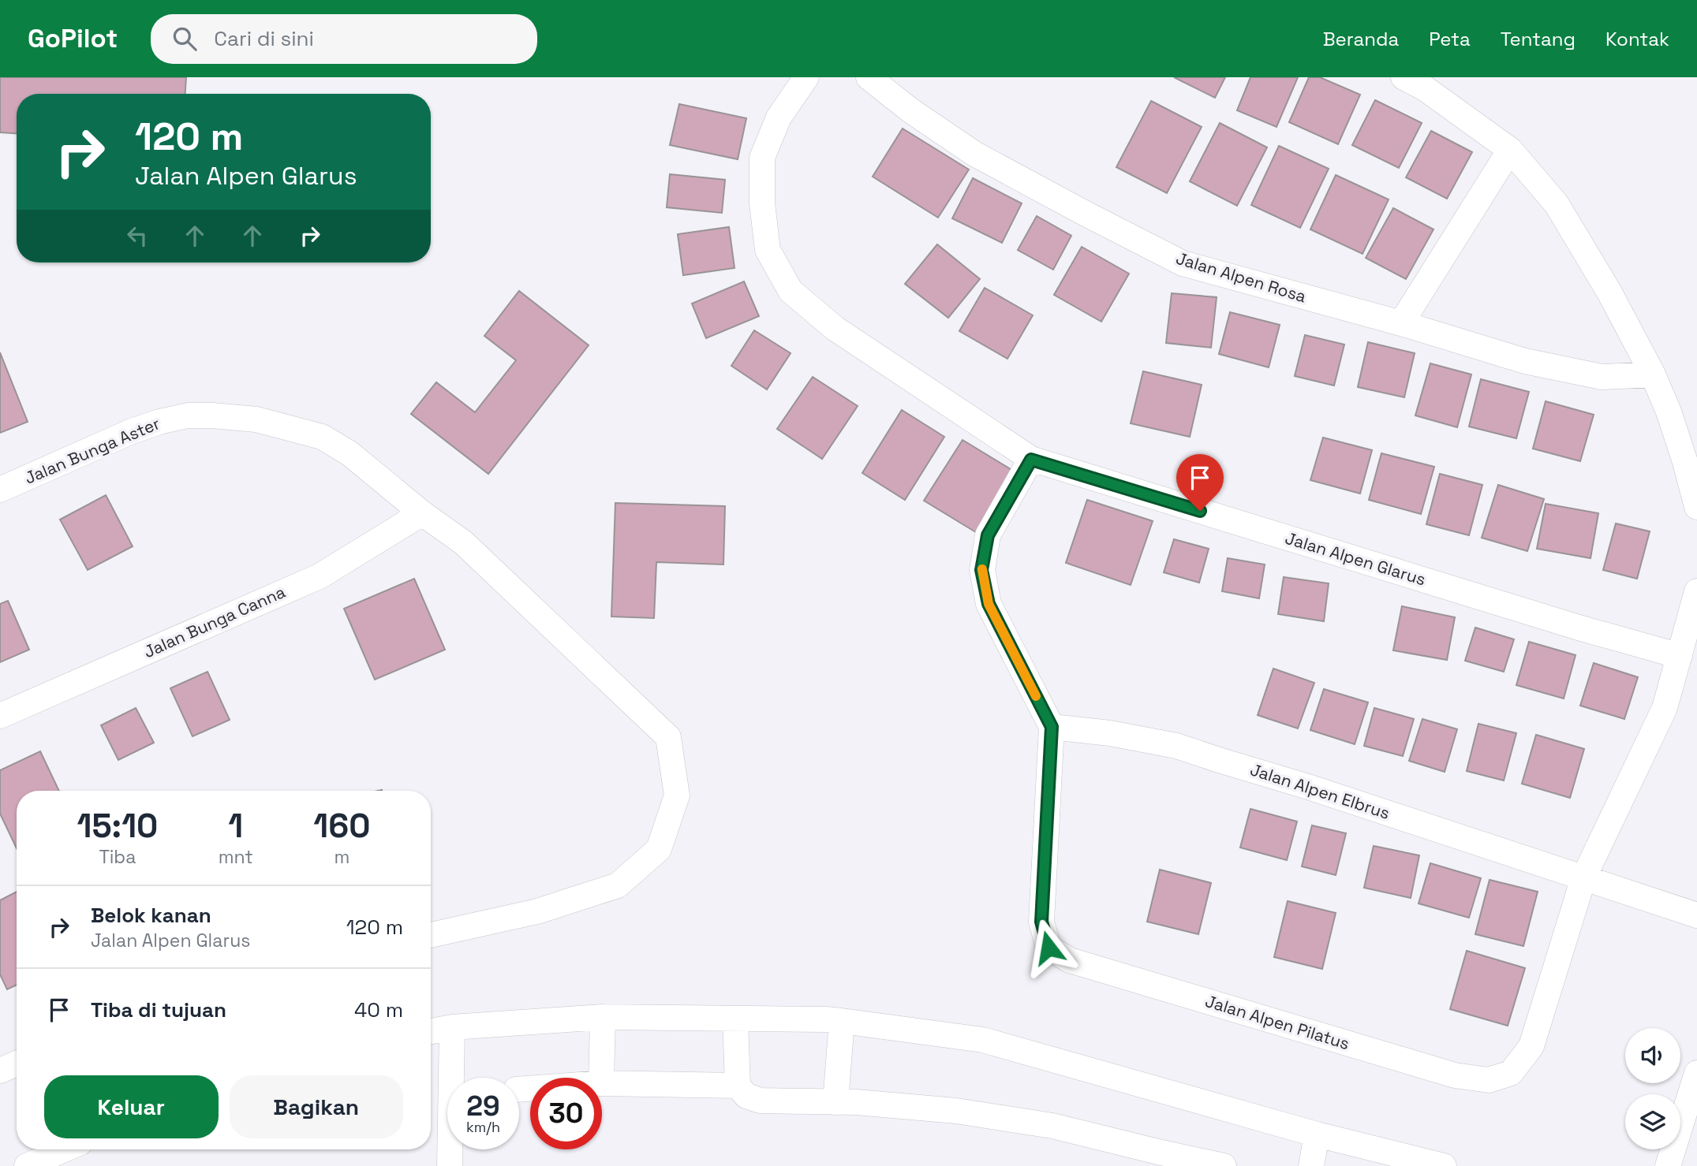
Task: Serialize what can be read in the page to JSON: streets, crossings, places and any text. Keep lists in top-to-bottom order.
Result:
{
  "streets": {
    "street": [
      "Jalan Alpen Rosa",
      "Jalan Bunga Aster",
      "Jalan Alpen Glarus",
      "Jalan Bunga Canna",
      "Jalan Alpen Elbrus",
      "Jalan Alpen Pilatus"
    ]
  },
  "crossings": [
    ["Jalan Bunga Aster", "Jalan Bunga Canna"],
    ["Jalan Alpen Elbrus", "Jalan Alpen Pilatus"]
  ],
  "page": {
    "header": "GoPilot",
    "search": "Cari di sini",
    "nav": [
      "Beranda",
      "Peta",
      "Tentang",
      "Kontak"
    ],
    "turn": ["120 m", "Jalan Alpen Glarus"],
    "eta": [
      "15:10",
      "Tiba",
      "1",
      "mnt",
      "160",
      "m"
    ],
    "list": [
      {
        "name": "Belok kanan",
        "note": "Jalan Alpen Glarus",
        "value": "120 m"
      },
      {
        "name": "Tiba di tujuan",
        "value": "40 m"
      }
    ],
    "buttons": ["Keluar", "Bagikan"],
    "speed": "29 km/h",
    "limit": "30"
  }
}
